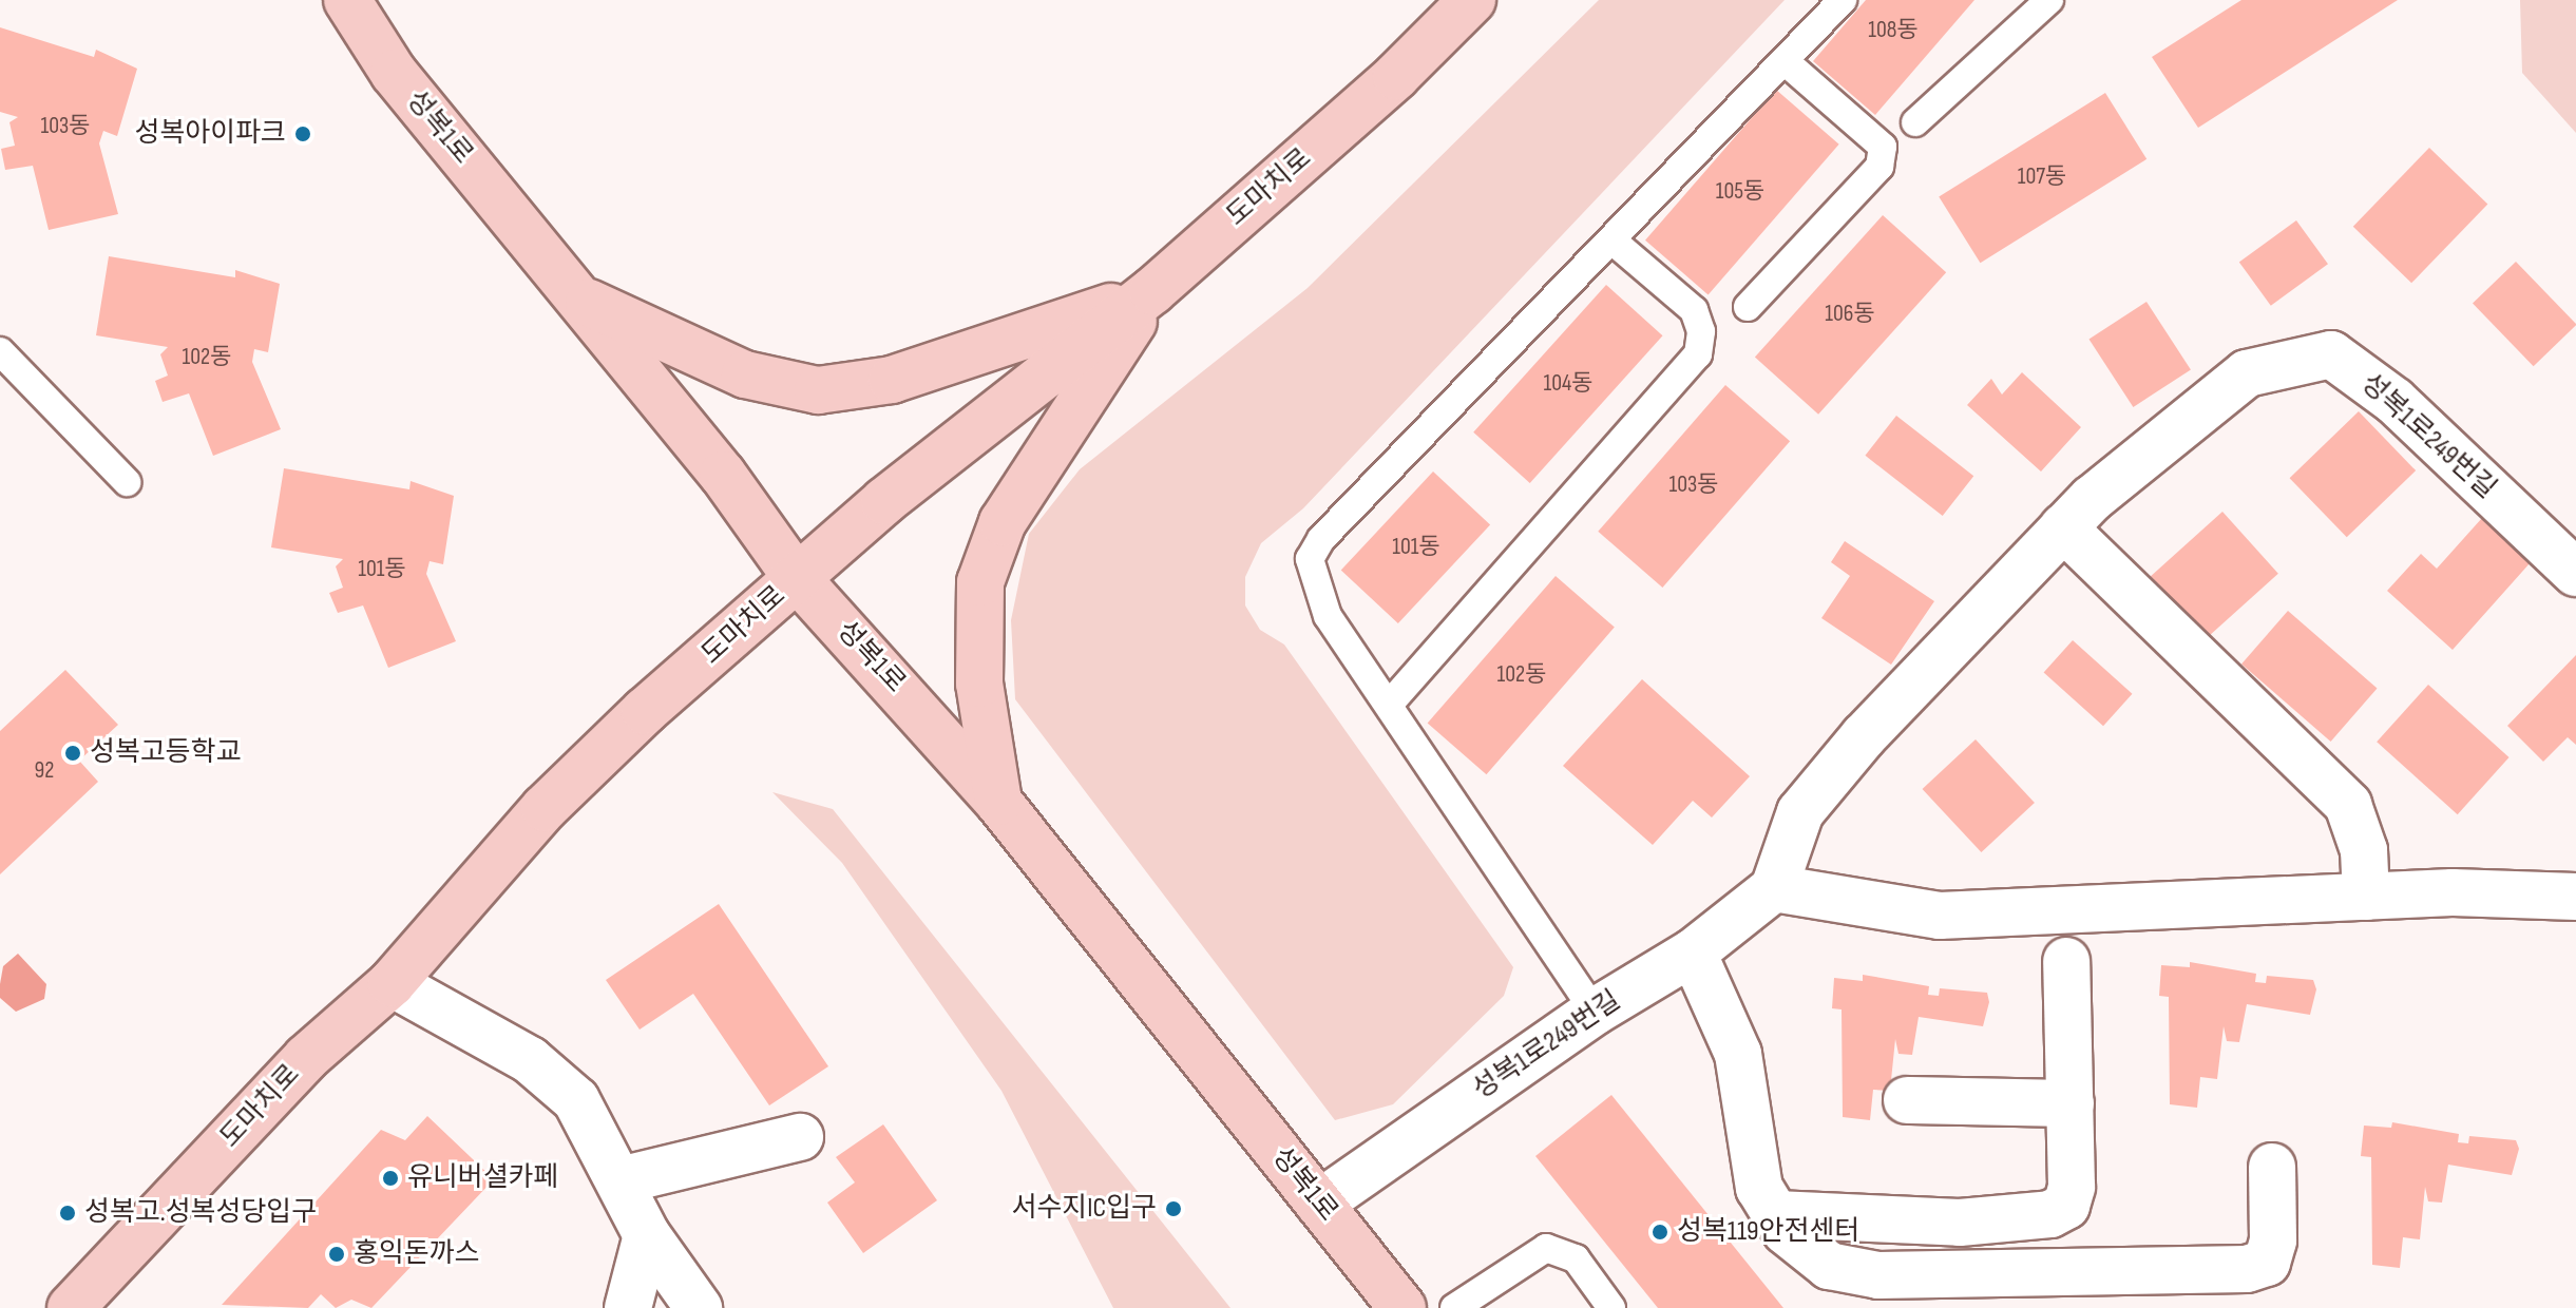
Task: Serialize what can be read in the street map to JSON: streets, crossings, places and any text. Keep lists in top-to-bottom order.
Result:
{
  "streets": {
    "main road": ["성복1로", "도마치로"],
    "street": ["성복1로249번길"]
  },
  "crossings": [
    ["성복1로", "도마치로"],
    ["성복1로", "성복1로249번길"]
  ],
  "places": [
    "성복아이파크",
    "성복고등학교",
    "유니버셜카페",
    "서수지IC입구",
    "성복고.성복성당입구",
    "성복119안전센터",
    "홍익돈까스"
  ],
  "house_numbers": [
    "108동",
    "103동",
    "107동",
    "105동",
    "106동",
    "102동",
    "104동",
    "103동",
    "101동",
    "101동",
    "102동",
    "92"
  ]
}
